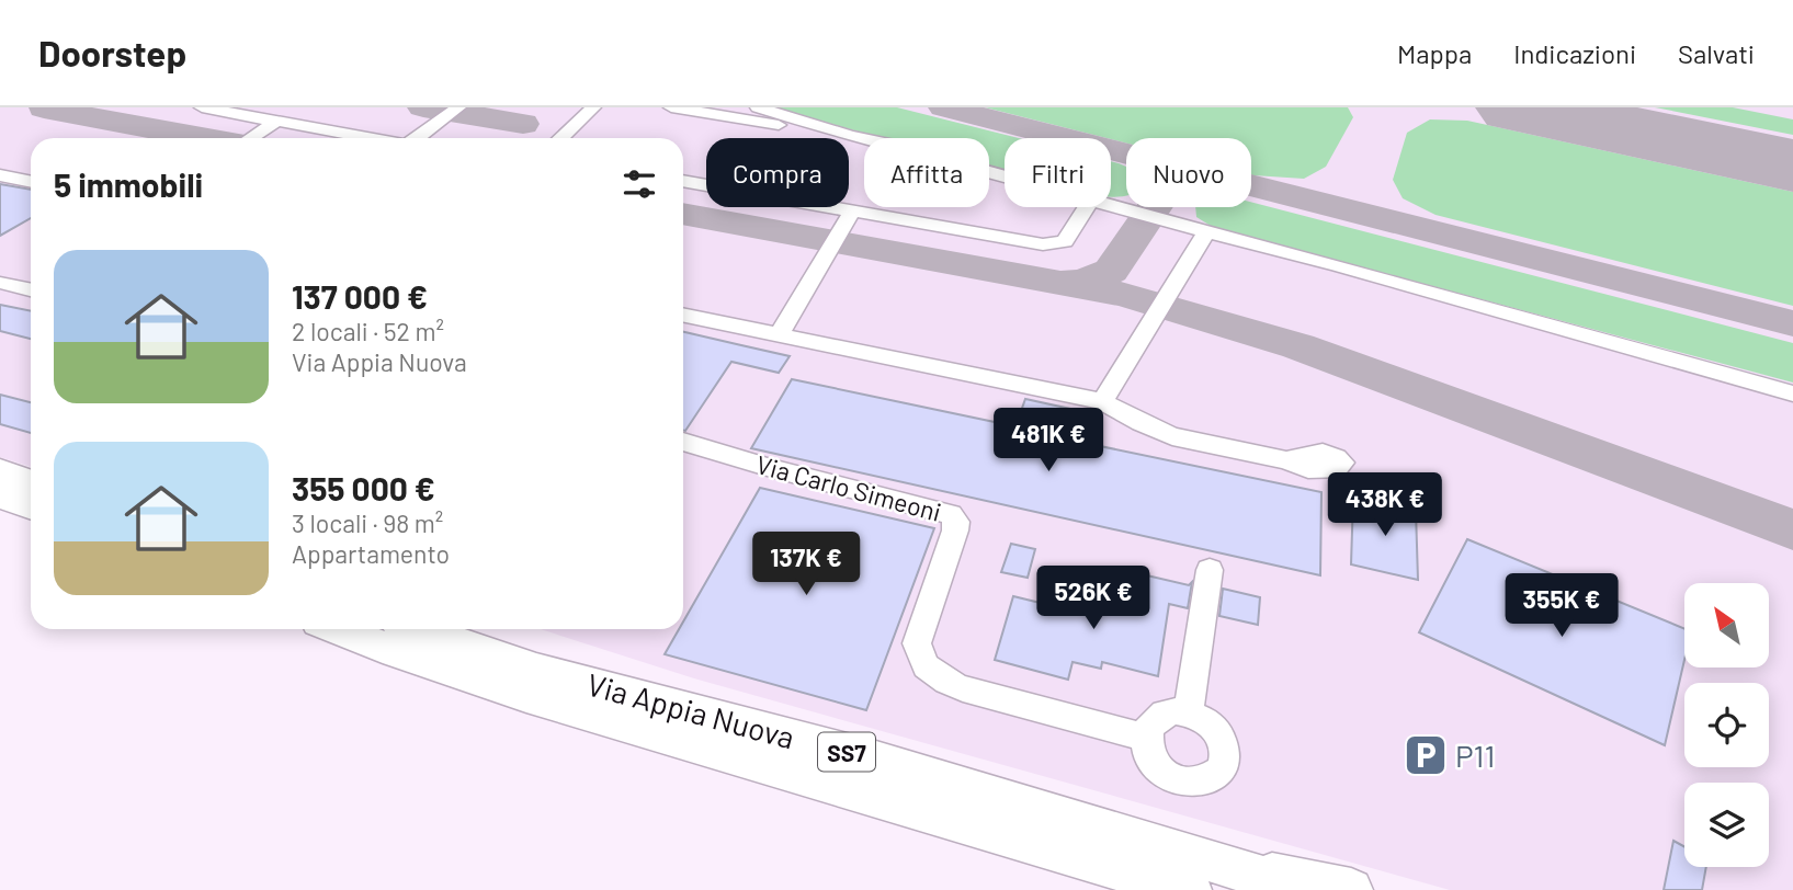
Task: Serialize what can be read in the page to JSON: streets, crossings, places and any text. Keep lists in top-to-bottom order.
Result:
{
  "streets": {
    "main road": ["Via Appia Nuova", "SS7"],
    "lane": ["Via Carlo Simeoni"]
  },
  "places": {
    "parking": ["P11"]
  },
  "north": "top left",
  "page": {
    "header": "Doorstep",
    "nav": ["Mappa", "Indicazioni", "Salvati"],
    "chip": [
      "Compra",
      "Affitta",
      "Filtri",
      "Nuovo"
    ],
    "heading": "5 immobili",
    "list": [
      {
        "name": "137 000 €",
        "note": "2 locali · 52 m² · Via Appia Nuova"
      },
      {
        "name": "355 000 €",
        "note": "3 locali · 98 m² · Appartamento"
      }
    ],
    "price": [
      "481K €",
      "438K €",
      "137K €",
      "526K €",
      "355K €"
    ]
  }
}
